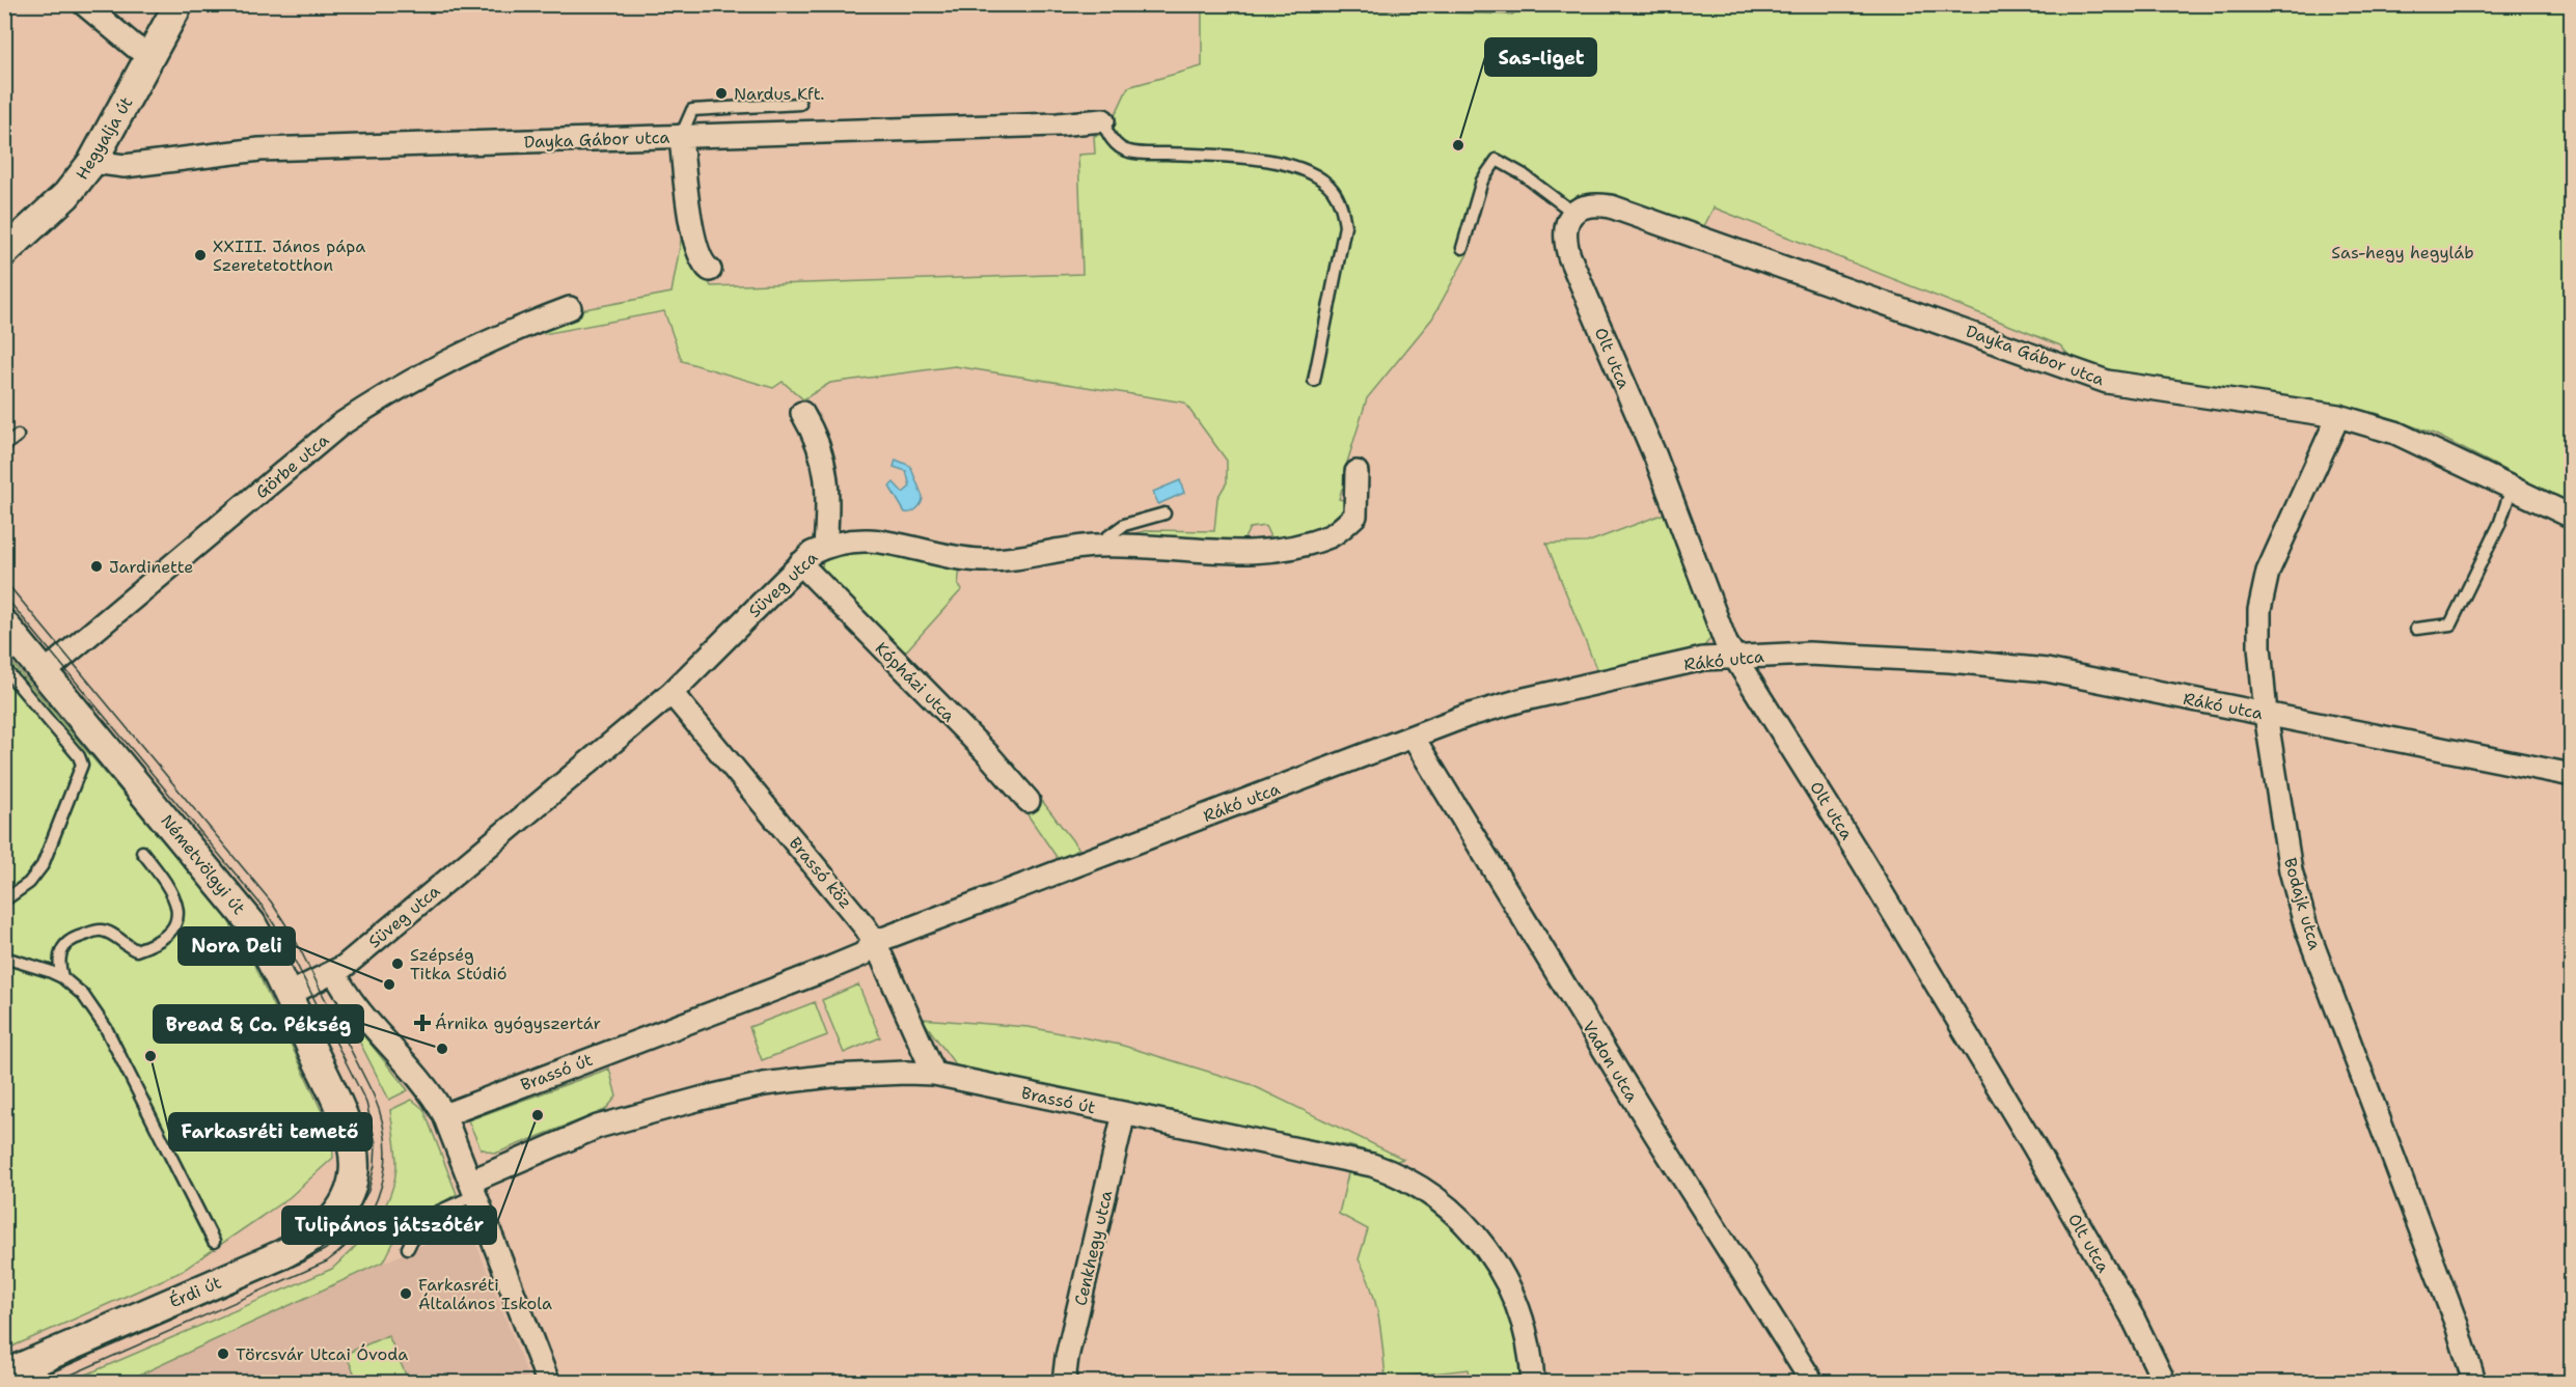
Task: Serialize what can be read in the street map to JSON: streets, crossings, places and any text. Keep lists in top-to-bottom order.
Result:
{
  "streets": {
    "street": [
      "Hegyalja út",
      "Dayka Gábor utca",
      "Olt utca",
      "Görbe utca",
      "Süveg utca",
      "Rákó utca",
      "Kópházi utca",
      "Németvölgyi út",
      "Brassó köz",
      "Bodajk utca",
      "Vadon utca",
      "Brassó út",
      "Cenkhegy utca",
      "Érdi út"
    ]
  },
  "crossings": [
    ["Hegyalja út", "Dayka Gábor utca"],
    ["Dayka Gábor utca", "Olt utca"],
    ["Dayka Gábor utca", "Bodajk utca"],
    ["Olt utca", "Rákó utca"],
    ["Görbe utca", "Németvölgyi út"],
    ["Süveg utca", "Kópházi utca"],
    ["Süveg utca", "Németvölgyi út"],
    ["Süveg utca", "Brassó köz"],
    ["Rákó utca", "Brassó köz"],
    ["Rákó utca", "Bodajk utca"],
    ["Rákó utca", "Vadon utca"],
    ["Rákó utca", "Brassó út"],
    ["Németvölgyi út", "Érdi út"],
    ["Brassó köz", "Brassó út"],
    ["Brassó út", "Cenkhegy utca"]
  ],
  "parks": ["Sas-hegy hegyláb"],
  "places": {
    "other": [
      "Nardus Kft.",
      "Sas-liget",
      "XXIII. János pápa Szeretetotthon",
      "Jardinette",
      "Szépség Titka Stúdió",
      "Nora Deli",
      "Bread & Co. Pékség",
      "Farkasréti temető",
      "Tulipános játszótér",
      "Farkasréti Általános Iskola",
      "Törcsvár Utcai Óvoda"
    ],
    "health": ["Árnika gyógyszertár"]
  }
}
